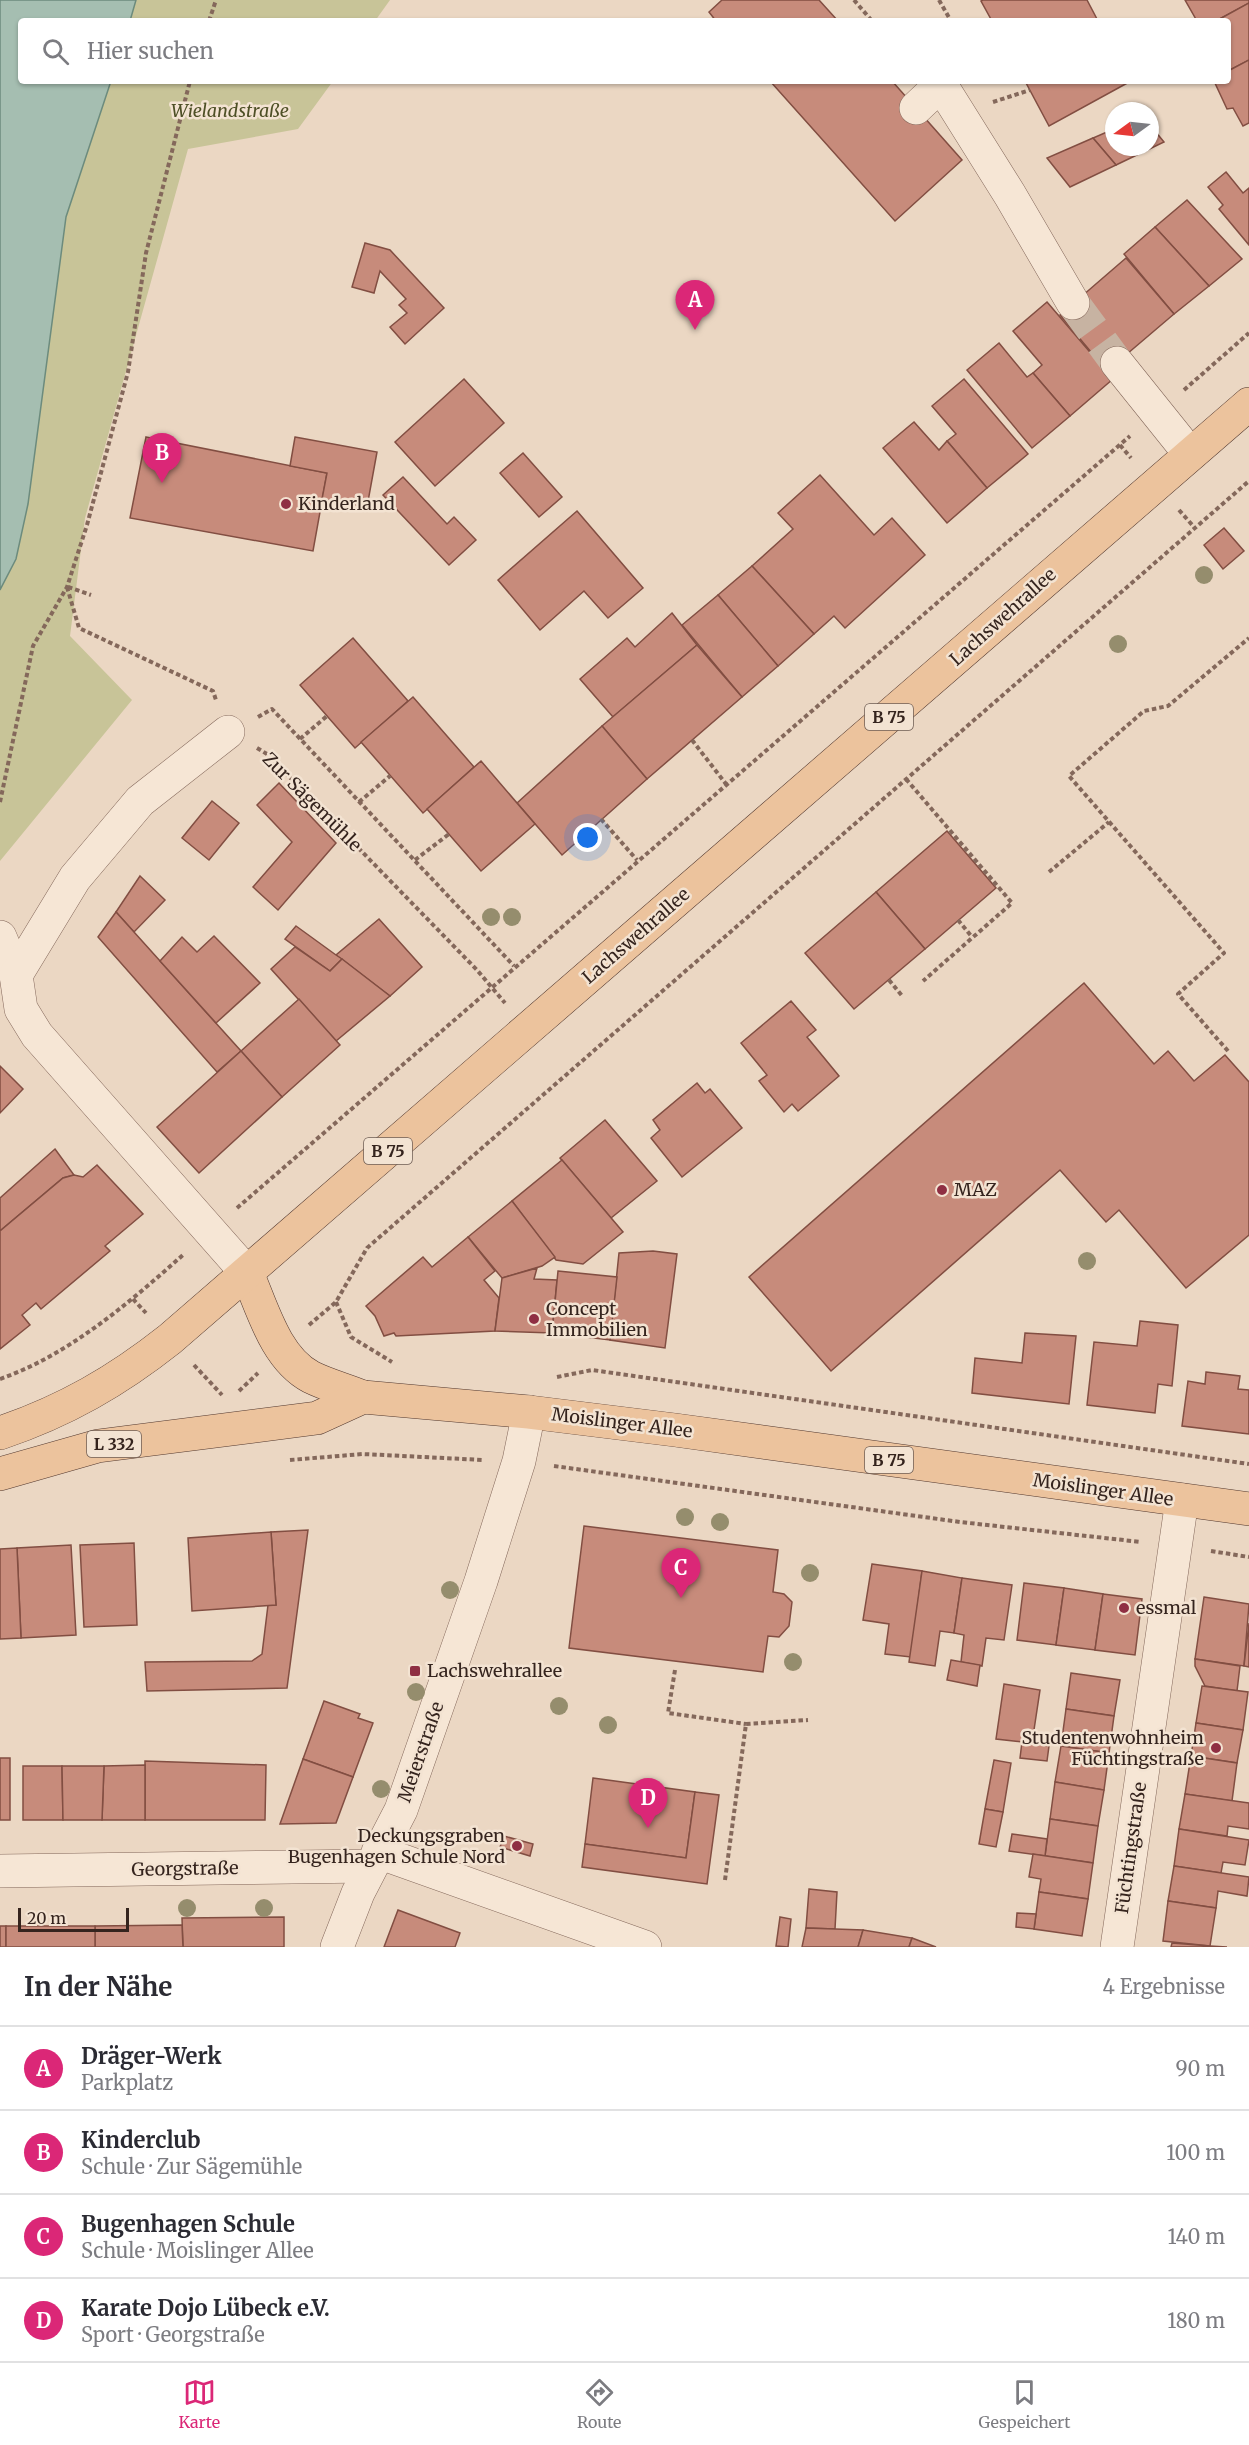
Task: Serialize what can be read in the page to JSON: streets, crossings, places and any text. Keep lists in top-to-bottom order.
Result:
{
  "streets": {
    "main road": [
      "Lachswehrallee",
      "B 75",
      "Moislinger Allee",
      "L 332"
    ],
    "street": ["Meierstraße", "Füchtingstraße", "Georgstraße"],
    "path": ["Zur Sägemühle"]
  },
  "crossings": [
    ["Lachswehrallee", "B 75"],
    ["Lachswehrallee", "Zur Sägemühle"],
    ["B 75", "Moislinger Allee"],
    ["Moislinger Allee", "Meierstraße"],
    ["Moislinger Allee", "Füchtingstraße"],
    ["Meierstraße", "Georgstraße"]
  ],
  "parks": ["Wielandstraße"],
  "places": {
    "other": [
      "Kinderland",
      "MAZ",
      "Concept Immobilien",
      "essmal",
      "Studentenwohnheim Füchtingstraße",
      "Deckungsgraben Bugenhagen Schule Nord"
    ],
    "transit": ["Lachswehrallee"]
  },
  "scale_bar": "20 m",
  "north": "left",
  "page": {
    "search": "Hier suchen",
    "pins": [
      "A",
      "B",
      "C",
      "D"
    ],
    "scale": "20 m",
    "heading": ["In der Nähe", "4 Ergebnisse"],
    "list": [
      {
        "mark": "A",
        "name": "Dräger-Werk",
        "note": "Parkplatz",
        "value": "90 m"
      },
      {
        "mark": "B",
        "name": "Kinderclub",
        "note": "Schule · Zur Sägemühle",
        "value": "100 m"
      },
      {
        "mark": "C",
        "name": "Bugenhagen Schule",
        "note": "Schule · Moislinger Allee",
        "value": "140 m"
      },
      {
        "mark": "D",
        "name": "Karate Dojo Lübeck e.V.",
        "note": "Sport · Georgstraße",
        "value": "180 m"
      }
    ],
    "nav": ["Karte", "Route", "Gespeichert"]
  }
}
